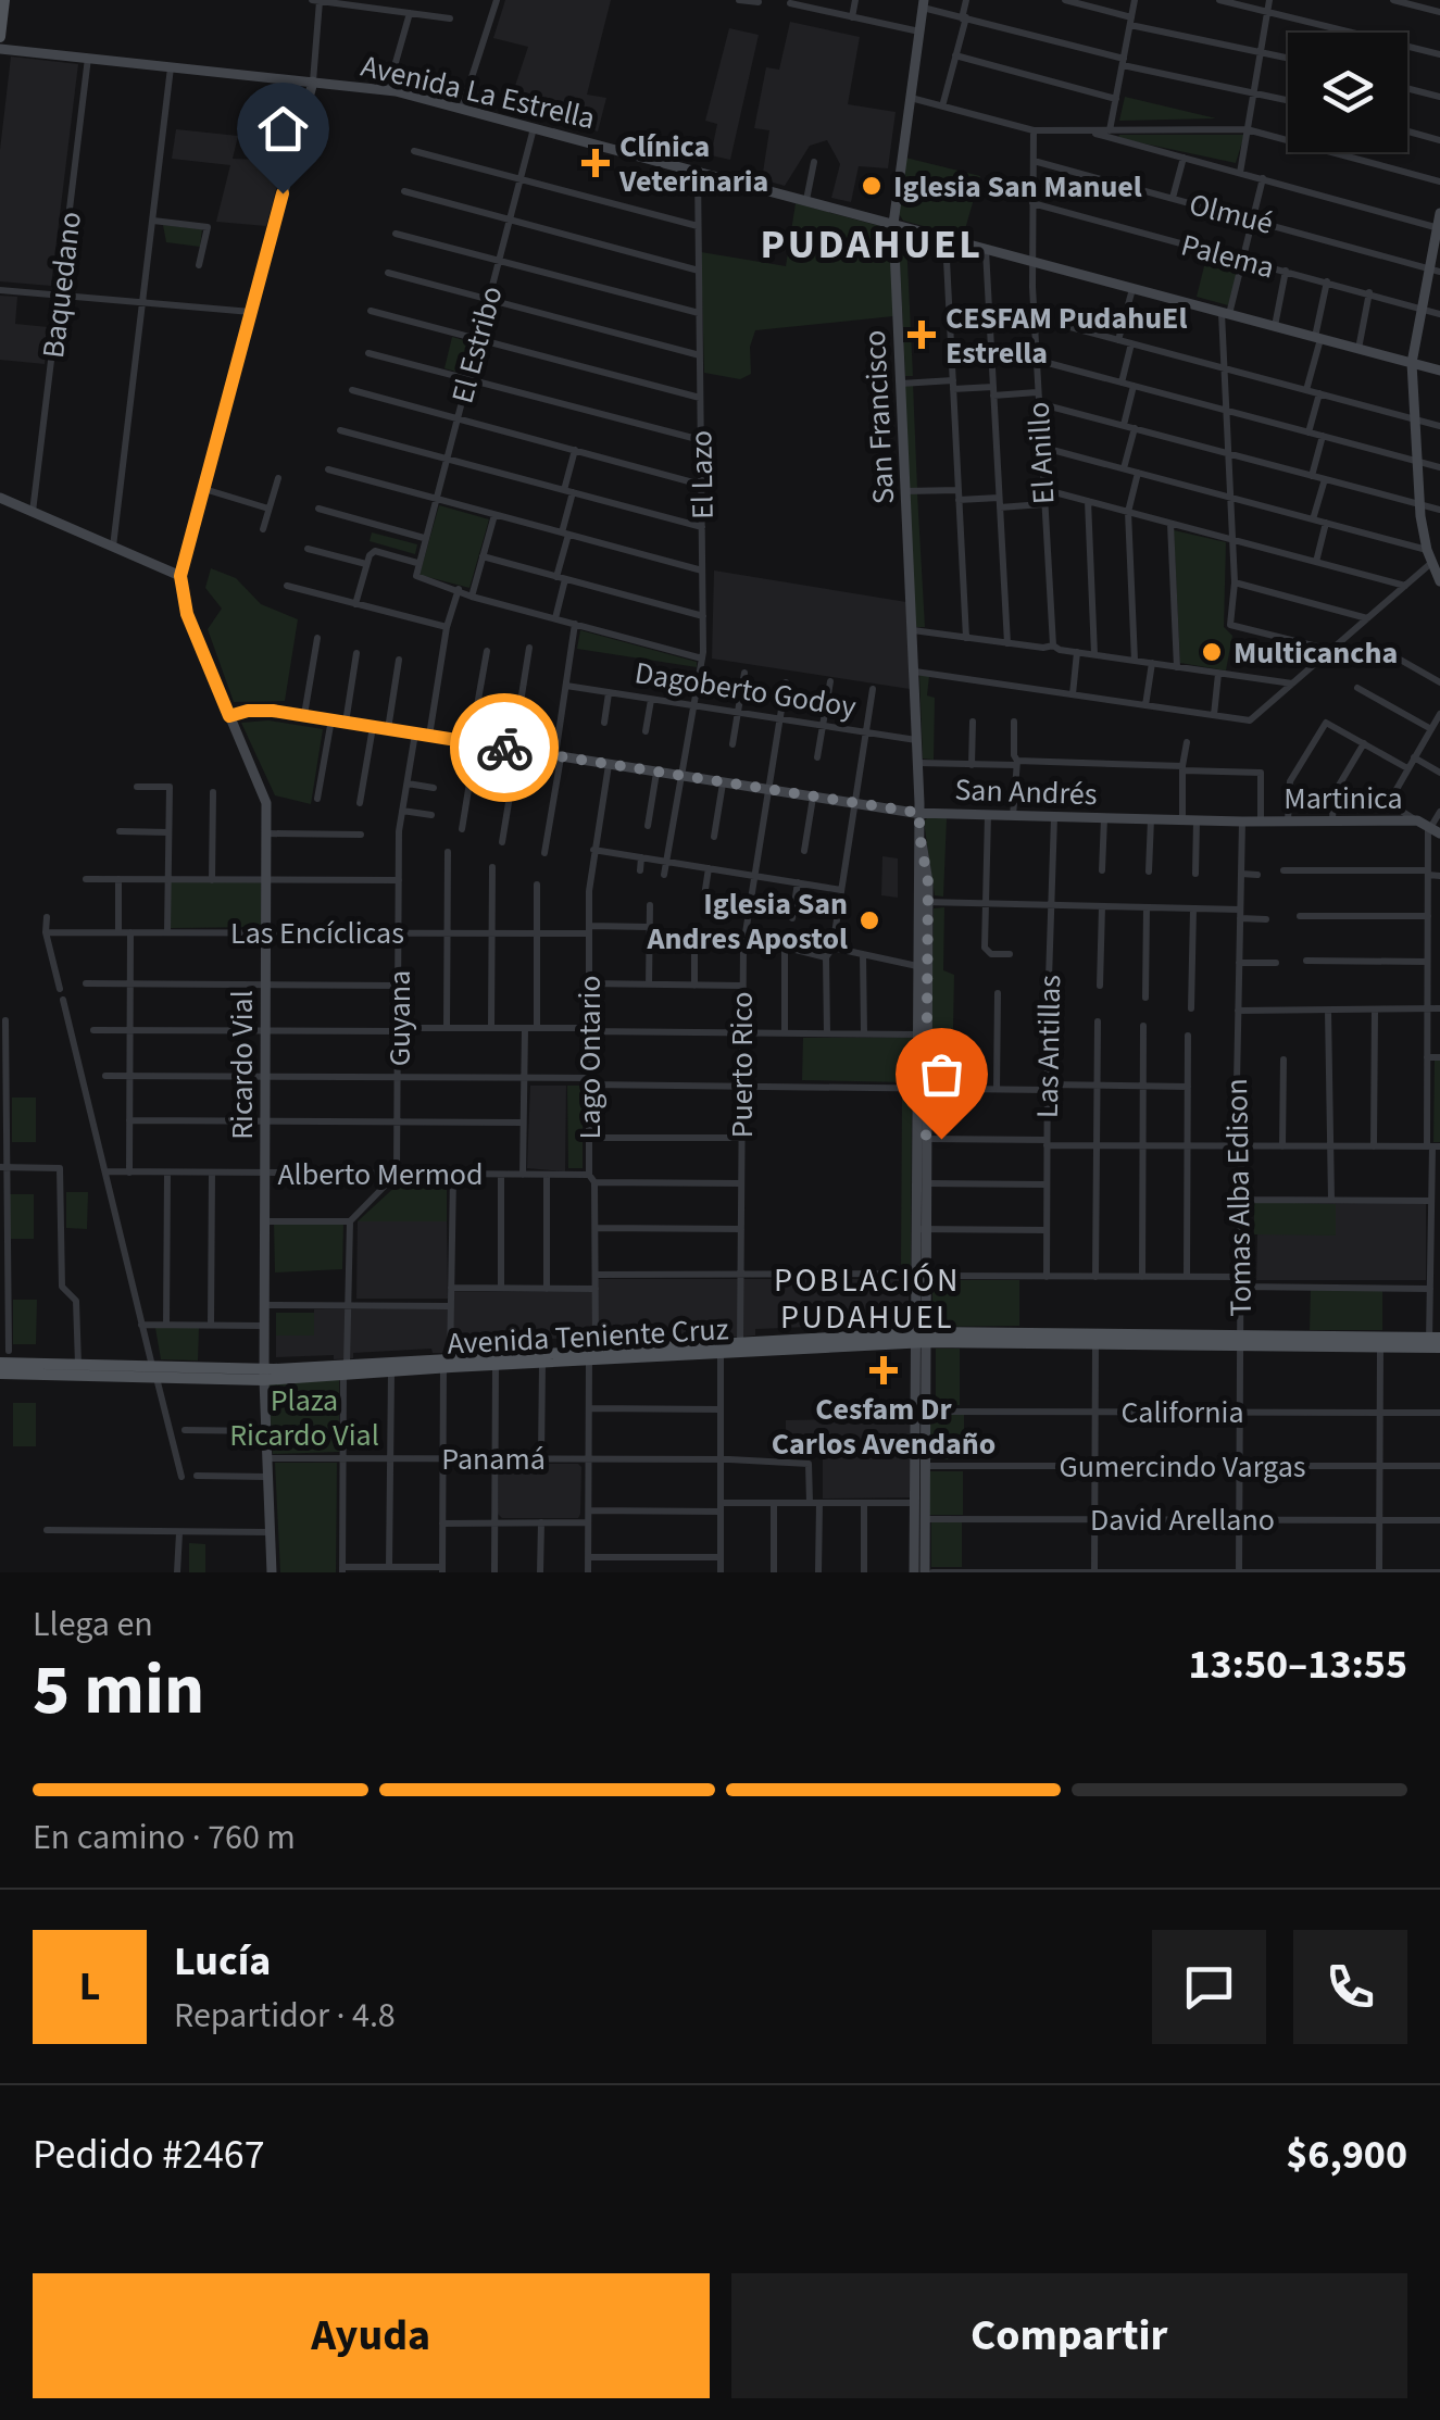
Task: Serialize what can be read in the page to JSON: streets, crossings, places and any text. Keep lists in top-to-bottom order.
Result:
{
  "streets": {
    "main road": [
      "Avenida La Estrella",
      "San Francisco",
      "San Andrés",
      "Martinica",
      "Ricardo Vial",
      "Avenida Teniente Cruz"
    ],
    "street": [
      "Olmué",
      "Palema",
      "Baquedano",
      "El Estribo",
      "El Anillo",
      "El Lazo",
      "Dagoberto Godoy",
      "Las Encíclicas",
      "Guyana",
      "Las Antillas",
      "Lago Ontario",
      "Puerto Rico",
      "Alberto Mermod",
      "Tomas Alba Edison",
      "California",
      "Panamá",
      "Gumercindo Vargas",
      "David Arellano"
    ]
  },
  "crossings": [
    ["Avenida La Estrella", "Baquedano"],
    ["Avenida La Estrella", "El Estribo"],
    ["Avenida La Estrella", "San Francisco"],
    ["Avenida La Estrella", "El Anillo"],
    ["Avenida La Estrella", "El Lazo"],
    ["Olmué", "El Anillo"],
    ["Palema", "El Anillo"],
    ["San Francisco", "Dagoberto Godoy"],
    ["San Francisco", "San Andrés"],
    ["San Francisco", "Avenida Teniente Cruz"],
    ["San Francisco", "California"],
    ["San Francisco", "Gumercindo Vargas"],
    ["San Francisco", "David Arellano"],
    ["El Lazo", "Dagoberto Godoy"],
    ["El Lazo", "San Andrés"],
    ["Dagoberto Godoy", "Puerto Rico"],
    ["San Andrés", "Martinica"],
    ["San Andrés", "Guyana"],
    ["San Andrés", "Las Antillas"],
    ["San Andrés", "Lago Ontario"],
    ["San Andrés", "Ricardo Vial"],
    ["San Andrés", "Puerto Rico"],
    ["San Andrés", "Tomas Alba Edison"],
    ["Martinica", "Tomas Alba Edison"],
    ["Las Encíclicas", "Guyana"],
    ["Las Encíclicas", "Lago Ontario"],
    ["Las Encíclicas", "Ricardo Vial"],
    ["Guyana", "Alberto Mermod"],
    ["Lago Ontario", "Alberto Mermod"],
    ["Lago Ontario", "Avenida Teniente Cruz"],
    ["Lago Ontario", "Panamá"],
    ["Ricardo Vial", "Alberto Mermod"],
    ["Ricardo Vial", "Avenida Teniente Cruz"],
    ["Ricardo Vial", "Panamá"],
    ["Puerto Rico", "Alberto Mermod"],
    ["Puerto Rico", "Avenida Teniente Cruz"],
    ["Tomas Alba Edison", "Avenida Teniente Cruz"],
    ["Tomas Alba Edison", "California"],
    ["Tomas Alba Edison", "Gumercindo Vargas"],
    ["Tomas Alba Edison", "David Arellano"]
  ],
  "districts": ["PUDAHUEL", "POBLACIÓN PUDAHUEL"],
  "parks": ["Plaza Ricardo Vial"],
  "places": {
    "health": ["Clínica Veterinaria", "CESFAM PudahuEl Estrella", "Cesfam Dr Carlos Avendaño"],
    "other": ["Iglesia San Manuel", "Multicancha", "Iglesia San Andres Apostol"]
  },
  "page": {
    "heading": ["5 min", "Llega en", "13:50–13:55"],
    "panel": [
      "Lucía",
      "Repartidor · 4.8",
      "Pedido #2467",
      "$6,900"
    ],
    "bar": "En camino · 760 m",
    "round": "L",
    "buttons": ["Ayuda", "Compartir"]
  }
}
